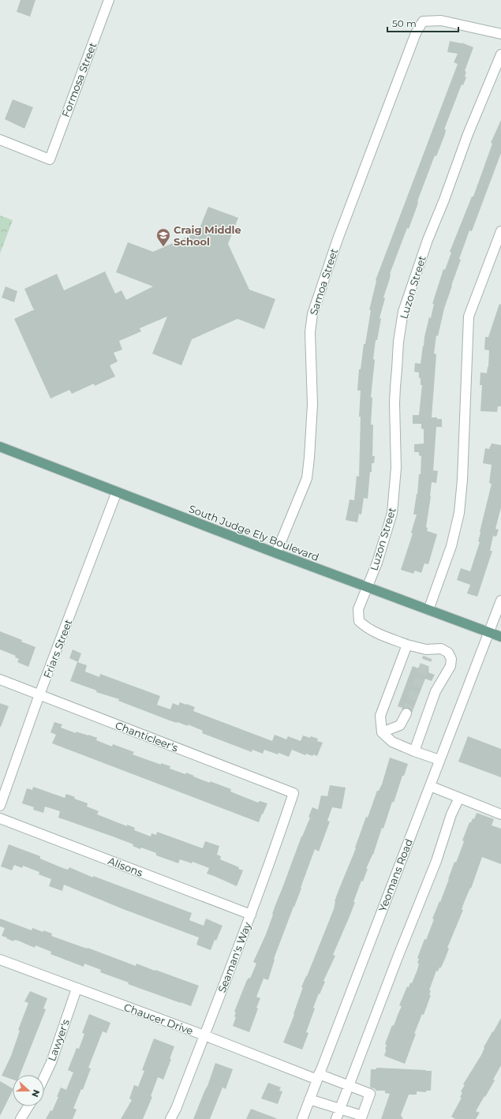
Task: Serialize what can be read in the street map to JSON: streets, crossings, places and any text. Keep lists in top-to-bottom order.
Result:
{
  "streets": {
    "main road": ["South Judge Ely Boulevard"],
    "street": [
      "Formosa Street",
      "Samoa Street",
      "Luzon Street",
      "Friars Street",
      "Chanticleer's",
      "Alisons",
      "Yeomans Road",
      "Seaman's Way",
      "Chaucer Drive",
      "Lawyer's"
    ]
  },
  "crossings": [
    ["Samoa Street", "South Judge Ely Boulevard"],
    ["Luzon Street", "South Judge Ely Boulevard"],
    ["South Judge Ely Boulevard", "Friars Street"],
    ["South Judge Ely Boulevard", "Yeomans Road"],
    ["Friars Street", "Chanticleer's"],
    ["Chanticleer's", "Seaman's Way"],
    ["Alisons", "Seaman's Way"],
    ["Yeomans Road", "Chaucer Drive"],
    ["Seaman's Way", "Chaucer Drive"],
    ["Chaucer Drive", "Lawyer's"]
  ],
  "places": {
    "school or university": ["Craig Middle School"]
  },
  "scale_bar": "50 m",
  "north": "right"
}
